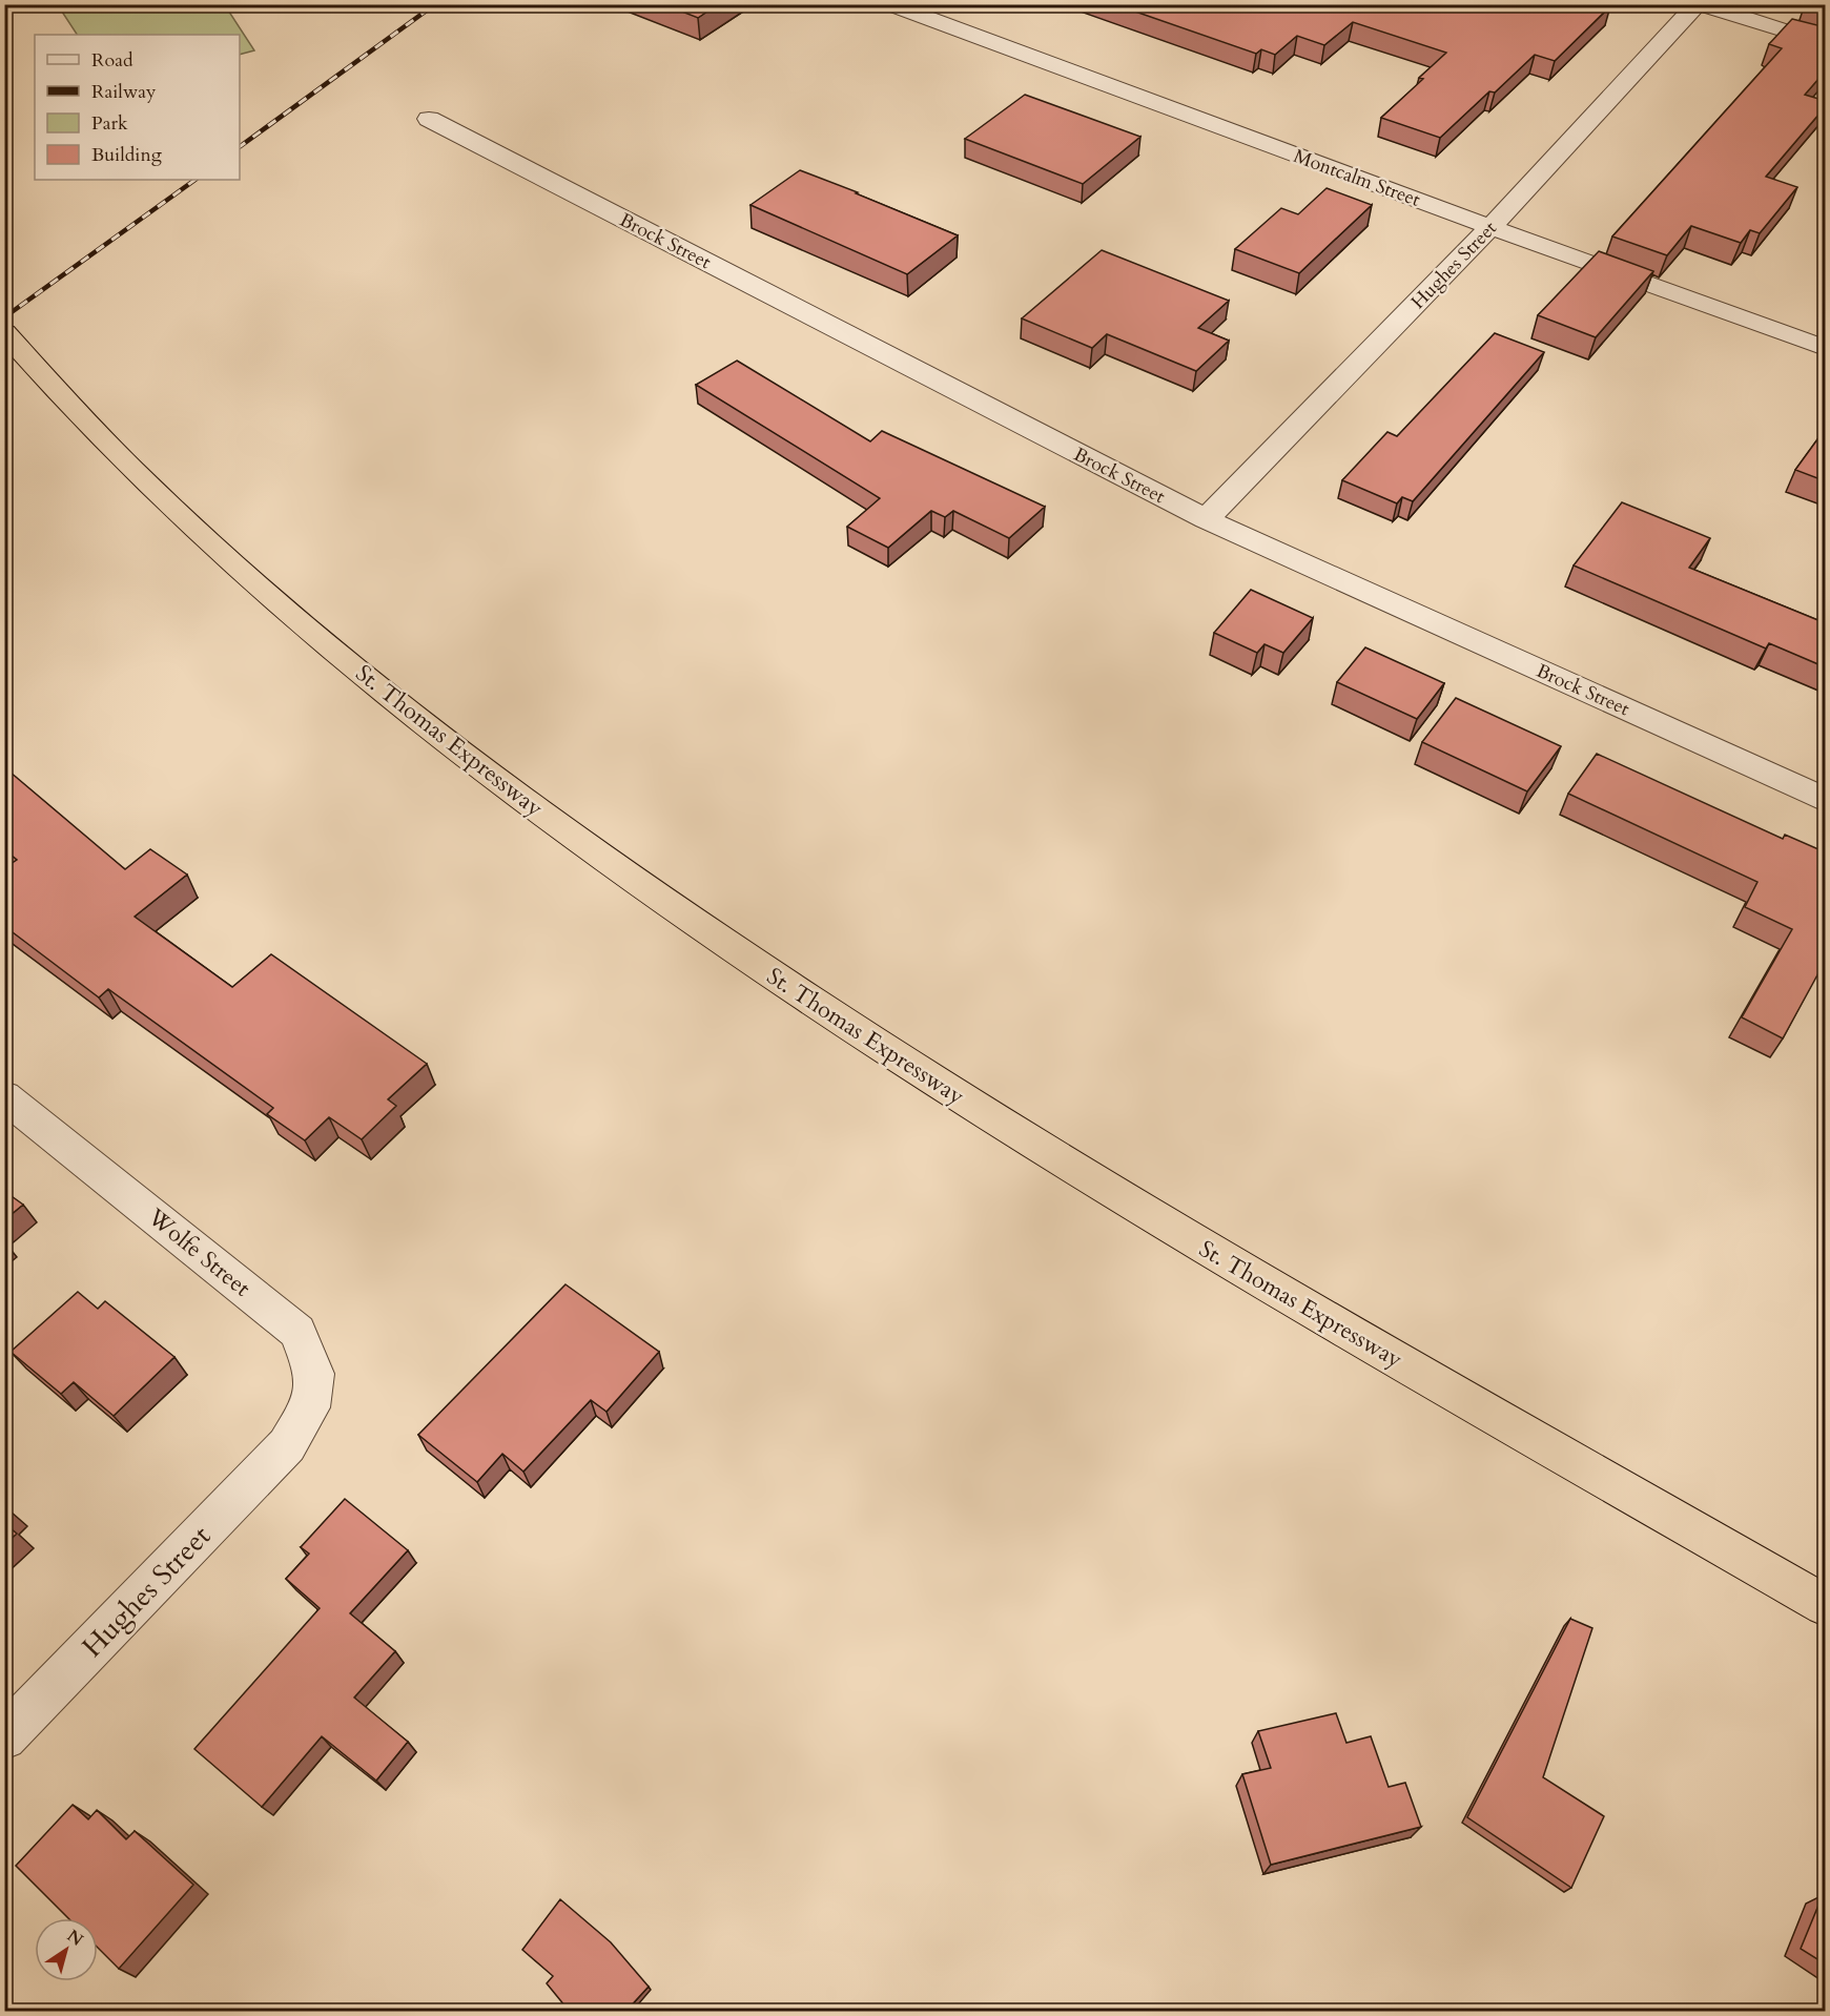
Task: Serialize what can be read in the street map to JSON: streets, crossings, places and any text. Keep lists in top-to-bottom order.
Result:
{
  "streets": {
    "highway": ["St. Thomas Expressway"],
    "street": [
      "Montcalm Street",
      "Brock Street",
      "Hughes Street",
      "Wolfe Street"
    ]
  },
  "crossings": [
    ["Montcalm Street", "Hughes Street"],
    ["Brock Street", "Hughes Street"],
    ["Hughes Street", "Wolfe Street"]
  ],
  "legend": [
    "Road",
    "Railway",
    "Park",
    "Building"
  ],
  "north": "top right"
}
